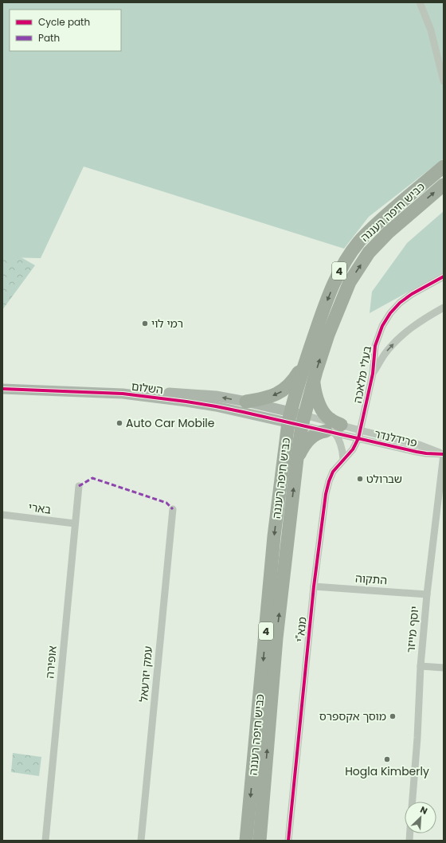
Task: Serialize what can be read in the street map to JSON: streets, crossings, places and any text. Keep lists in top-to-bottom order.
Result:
{
  "streets": {
    "highway": ["כביש חיפה רעננה", "4"],
    "street": [
      "בעלי מלאכה",
      "השלום",
      "פרידלנדר",
      "בארי",
      "התקוה",
      "מנא\"י",
      "יוסף מייזר",
      "אופירה",
      "עמק יזרעאל"
    ]
  },
  "crossings": [
    ["כביש חיפה רעננה", "השלום"],
    ["כביש חיפה רעננה", "פרידלנדר"],
    ["בעלי מלאכה", "פרידלנדר"],
    ["בעלי מלאכה", "מנא\"י"],
    ["השלום", "פרידלנדר"],
    ["פרידלנדר", "מנא\"י"],
    ["פרידלנדר", "יוסף מייזר"],
    ["בארי", "אופירה"],
    ["התקוה", "מנא\"י"],
    ["התקוה", "יוסף מייזר"]
  ],
  "places": [
    "רמי לוי",
    "Auto Car Mobile",
    "שברולט",
    "מוסך אקספרס",
    "Hogla Kimberly"
  ],
  "legend": ["Cycle path", "Path"],
  "north": "top right"
}
